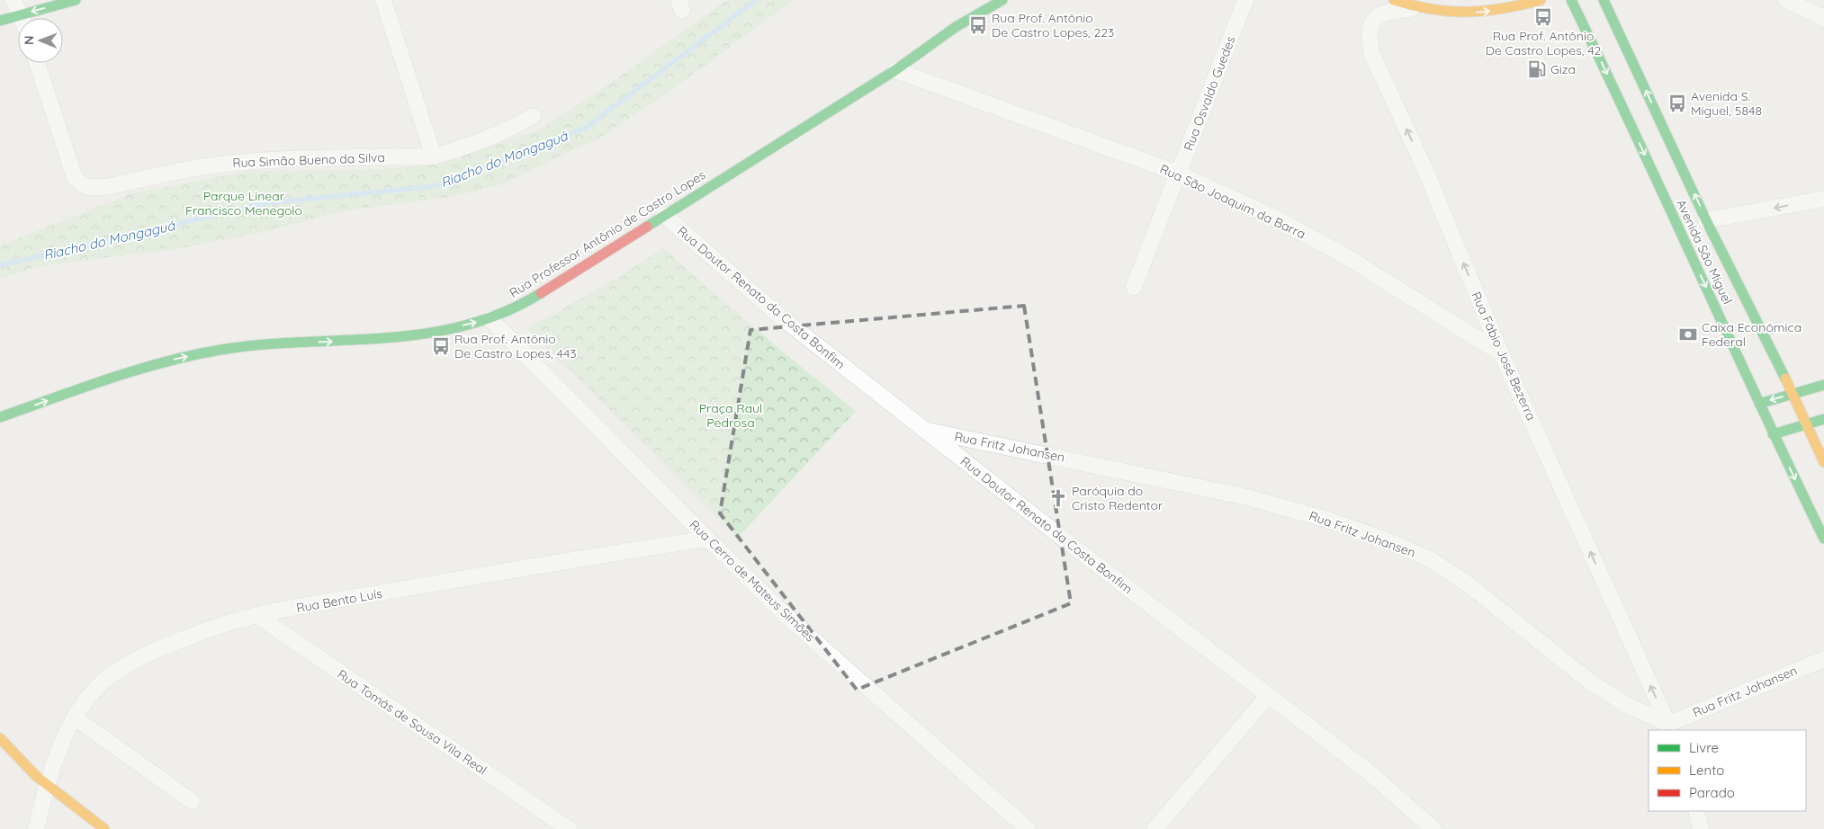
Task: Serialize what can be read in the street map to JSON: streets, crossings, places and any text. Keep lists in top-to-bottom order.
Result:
{
  "streets": {
    "main road": ["Rua Professor Antônio de Castro Lopes", "Avenida São Miguel"],
    "street": [
      "Rua Osvaldo Guedes",
      "Rua Simão Bueno da Silva",
      "Rua São Joaquim da Barra",
      "Rua Doutor Renato da Costa Bonfim",
      "Rua Fábio José Bezerra",
      "Rua Fritz Johansen",
      "Rua Cerro de Mateus Simões",
      "Rua Bento Luís",
      "Rua Tomás de Sousa Vila Real"
    ]
  },
  "crossings": [
    ["Rua Osvaldo Guedes", "Rua São Joaquim da Barra"],
    ["Rua São Joaquim da Barra", "Rua Professor Antônio de Castro Lopes"],
    ["Rua São Joaquim da Barra", "Rua Fábio José Bezerra"],
    ["Rua Professor Antônio de Castro Lopes", "Rua Doutor Renato da Costa Bonfim"],
    ["Rua Professor Antônio de Castro Lopes", "Rua Cerro de Mateus Simões"],
    ["Rua Doutor Renato da Costa Bonfim", "Rua Fritz Johansen"],
    ["Rua Fábio José Bezerra", "Rua Fritz Johansen"],
    ["Rua Cerro de Mateus Simões", "Rua Bento Luís"],
    ["Rua Bento Luís", "Rua Tomás de Sousa Vila Real"]
  ],
  "one_way": ["Rua Professor Antônio de Castro Lopes", "Rua Fábio José Bezerra"],
  "water": ["Riacho do Mongaguá"],
  "parks": ["Parque Linear Francisco Menegolo", "Praça Raul Pedrosa"],
  "places": {
    "bus stop": [
      "Rua Prof. Antônio De Castro Lopes, 42",
      "Rua Prof. Antônio De Castro Lopes, 223",
      "Avenida S. Miguel, 5848",
      "Rua Prof. Antônio De Castro Lopes, 443"
    ],
    "fuel station": ["Giza"],
    "bank": ["Caixa Econômica Federal"],
    "church": ["Paróquia do Cristo Redentor"]
  },
  "legend": ["Livre", "Lento", "Parado"],
  "north": "left"
}
